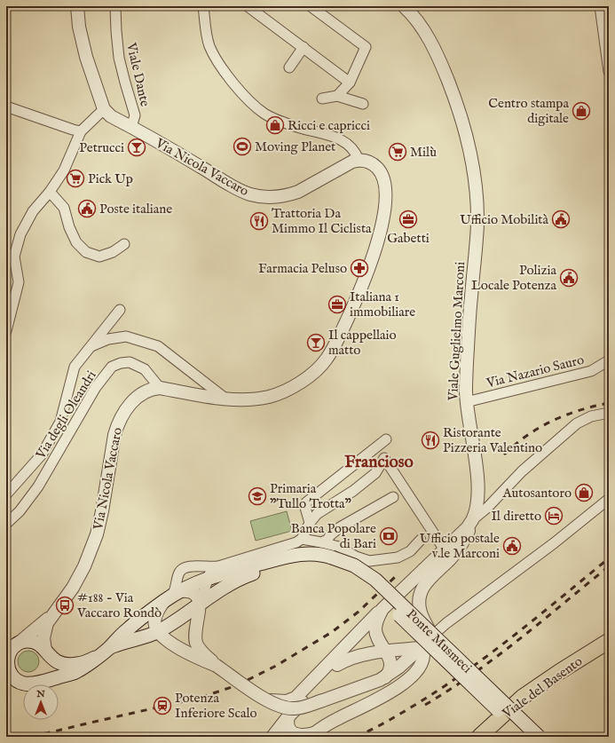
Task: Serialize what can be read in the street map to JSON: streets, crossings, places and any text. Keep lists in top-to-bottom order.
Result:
{
  "streets": {
    "main road": ["Ponte Musmeci", "Viale del Basento"],
    "street": [
      "Viale Dante",
      "Via Nicola Vaccaro",
      "Viale Guglielmo Marconi",
      "Via Nazario Sauro",
      "Via degli Oleandri"
    ]
  },
  "crossings": [
    ["Viale Dante", "Via Nicola Vaccaro"],
    ["Via Nicola Vaccaro", "Via degli Oleandri"],
    ["Viale Guglielmo Marconi", "Via Nazario Sauro"]
  ],
  "districts": ["Francioso"],
  "places": {
    "shop": ["Centro stampa digitale", "Ricci e capricci", "Autosantoro"],
    "sports": ["Moving Planet"],
    "bar": ["Petrucci", "Il cappellaio matto"],
    "supermarket": ["Milù", "Pick Up"],
    "public building": [
      "Poste italiane",
      "Ufficio Mobilità",
      "Polizia Locale Potenza",
      "Ufficio postale v.le Marconi"
    ],
    "office": ["Gabetti", "Italiana 1 immobiliare"],
    "restaurant": ["Trattoria Da Mimmo Il Ciclista", "Ristorante Pizzeria Valentino"],
    "pharmacy": ["Farmacia Peluso"],
    "school or university": ["Primaria \"Tullo Trotta\""],
    "hotel": ["Il diretto"],
    "bank": ["Banca Popolare di Bari"],
    "bus stop": ["#188 - Via Vaccaro Rondò"],
    "station": ["Potenza Inferiore Scalo"]
  },
  "north": "top"
}
